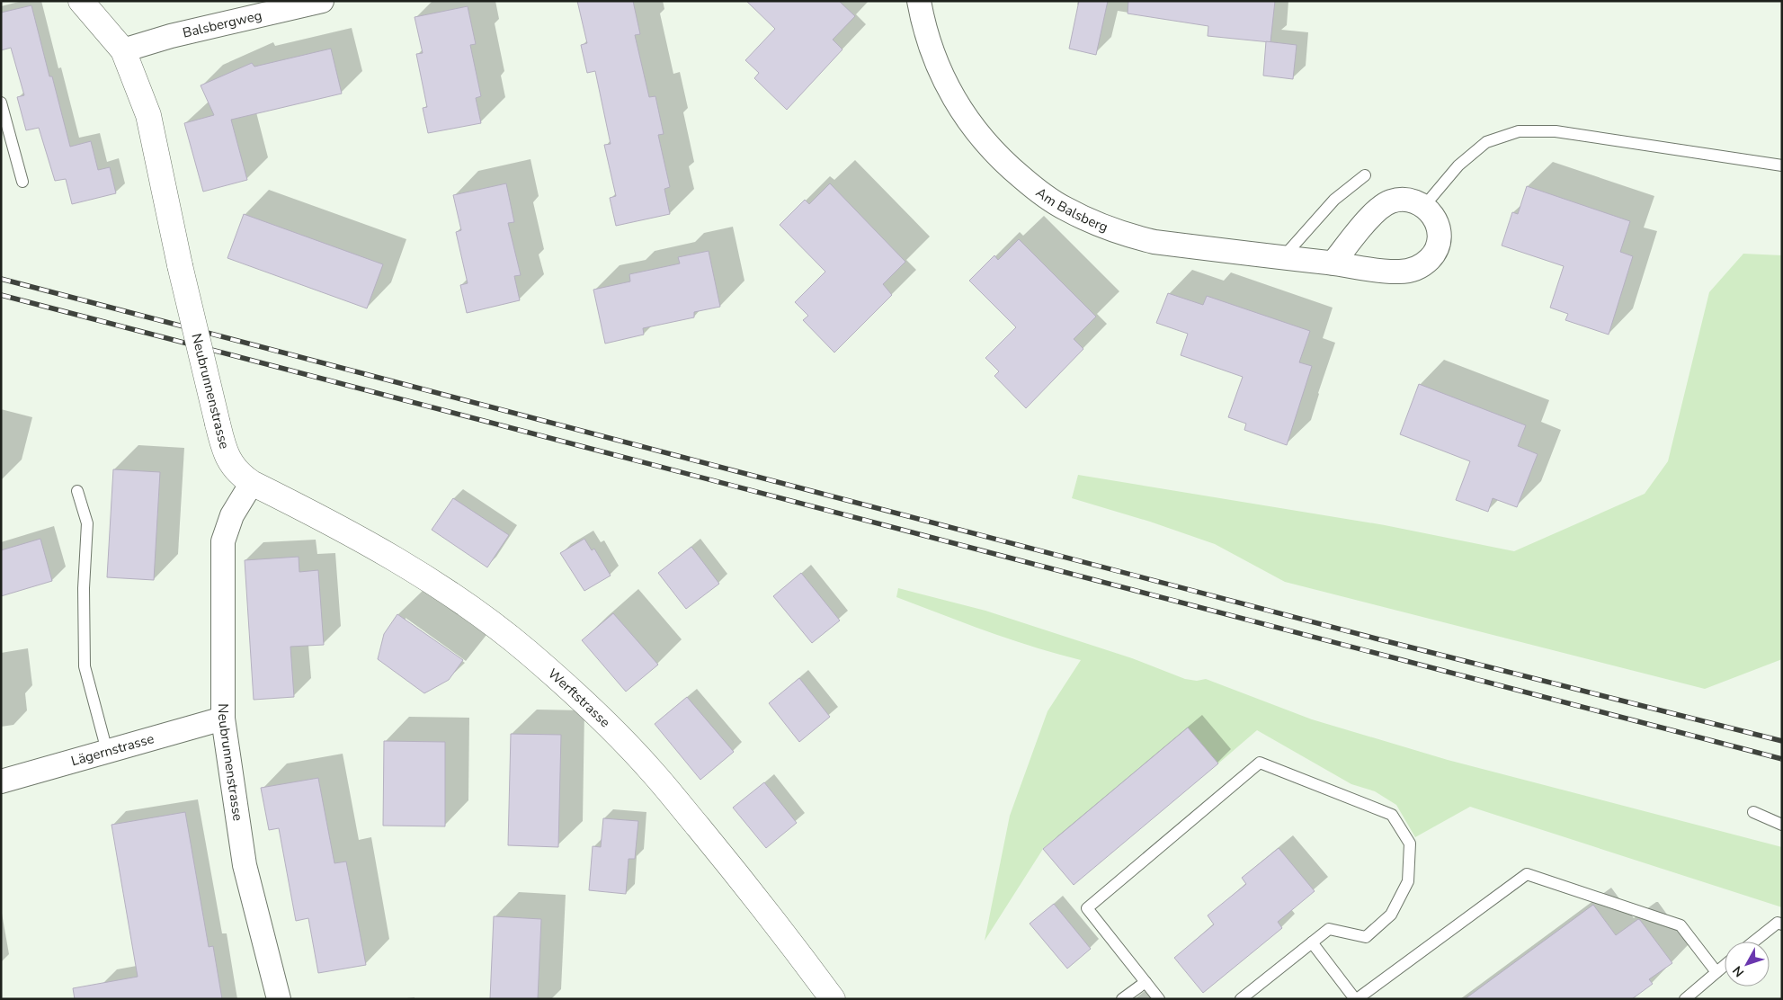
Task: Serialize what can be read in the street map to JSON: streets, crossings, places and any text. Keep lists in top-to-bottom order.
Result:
{
  "streets": {
    "street": [
      "Balsbergweg",
      "Am Balsberg",
      "Neubrunnenstrasse",
      "Werftstrasse",
      "Lägernstrasse"
    ]
  },
  "crossings": [
    ["Balsbergweg", "Neubrunnenstrasse"],
    ["Neubrunnenstrasse", "Werftstrasse"],
    ["Neubrunnenstrasse", "Lägernstrasse"]
  ],
  "north": "bottom left"
}
